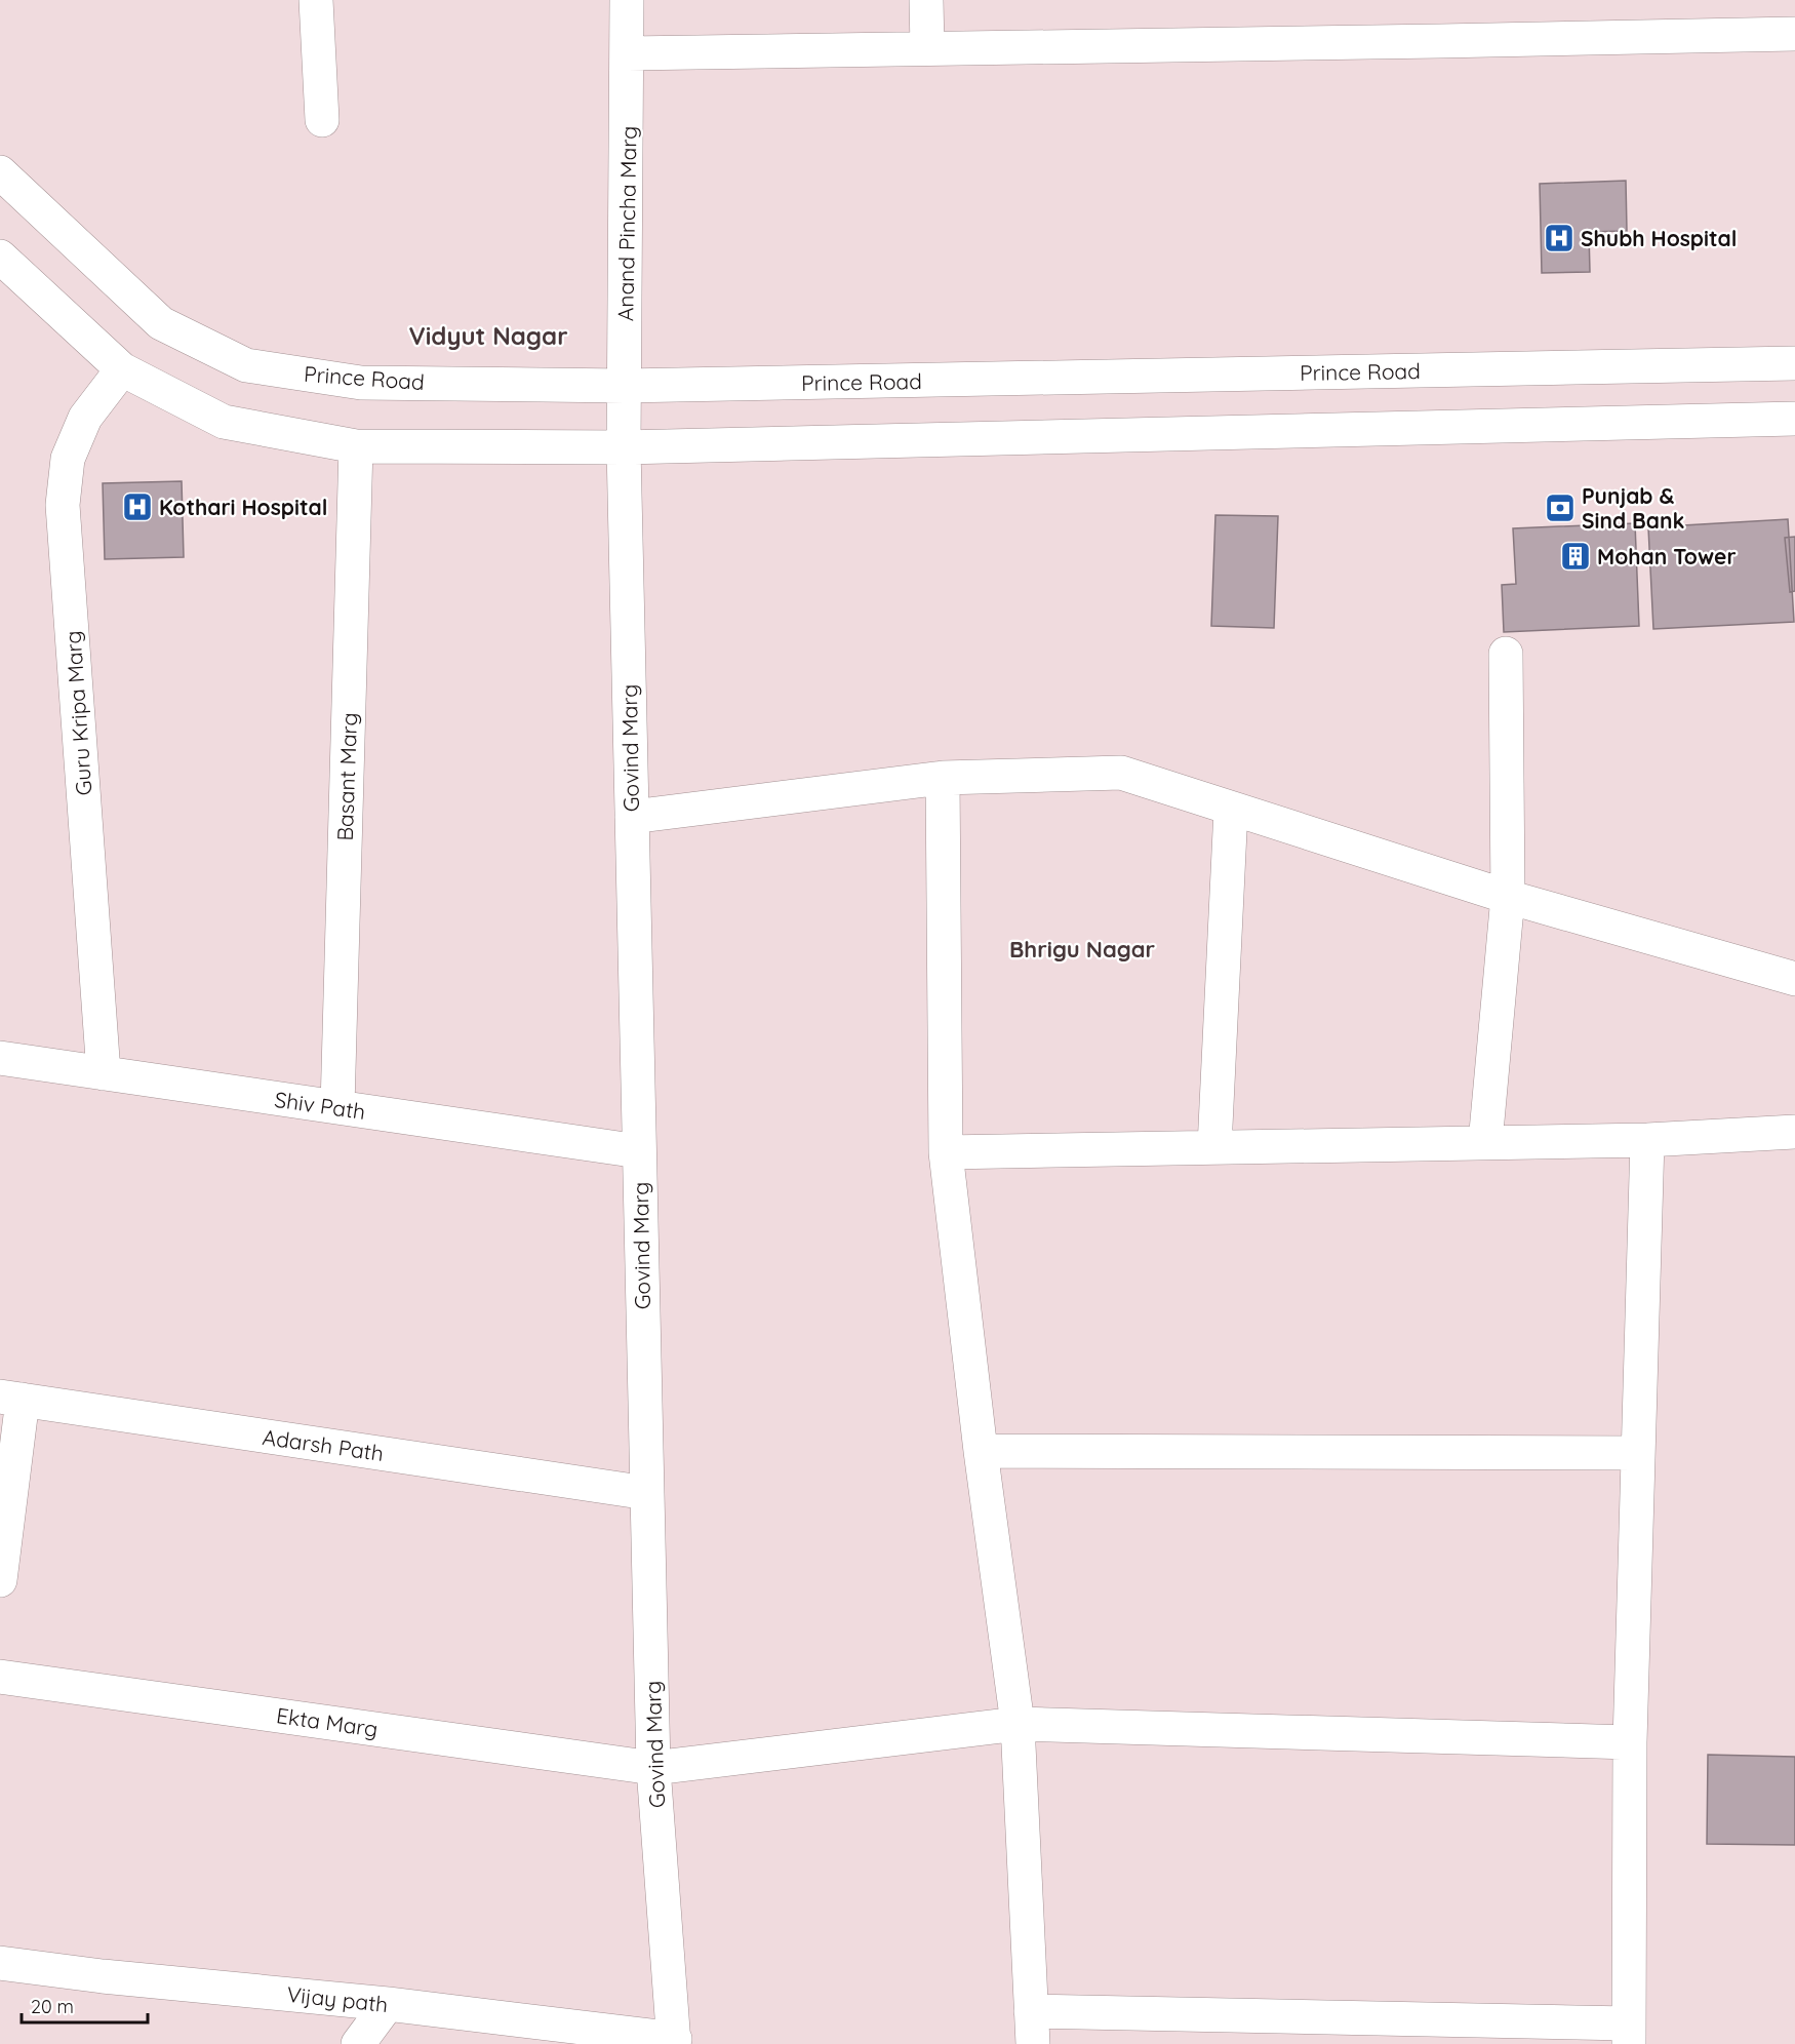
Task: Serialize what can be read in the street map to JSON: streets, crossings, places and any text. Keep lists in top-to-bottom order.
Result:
{
  "streets": {
    "street": [
      "Anand Pincha Marg",
      "Prince Road",
      "Guru Kripa Marg",
      "Govind Marg",
      "Basant Marg",
      "Shiv Path",
      "Adarsh Path",
      "Ekta Marg",
      "Vijay path"
    ]
  },
  "crossings": [
    ["Anand Pincha Marg", "Prince Road"],
    ["Anand Pincha Marg", "Govind Marg"],
    ["Guru Kripa Marg", "Shiv Path"],
    ["Govind Marg", "Shiv Path"],
    ["Govind Marg", "Adarsh Path"],
    ["Govind Marg", "Ekta Marg"],
    ["Govind Marg", "Vijay path"],
    ["Basant Marg", "Shiv Path"]
  ],
  "districts": ["Vidyut Nagar", "Bhrigu Nagar"],
  "places": {
    "hospital": ["Shubh Hospital", "Kothari Hospital"],
    "bank": ["Punjab & Sind Bank"],
    "building": ["Mohan Tower"]
  },
  "scale_bar": "20 m"
}
